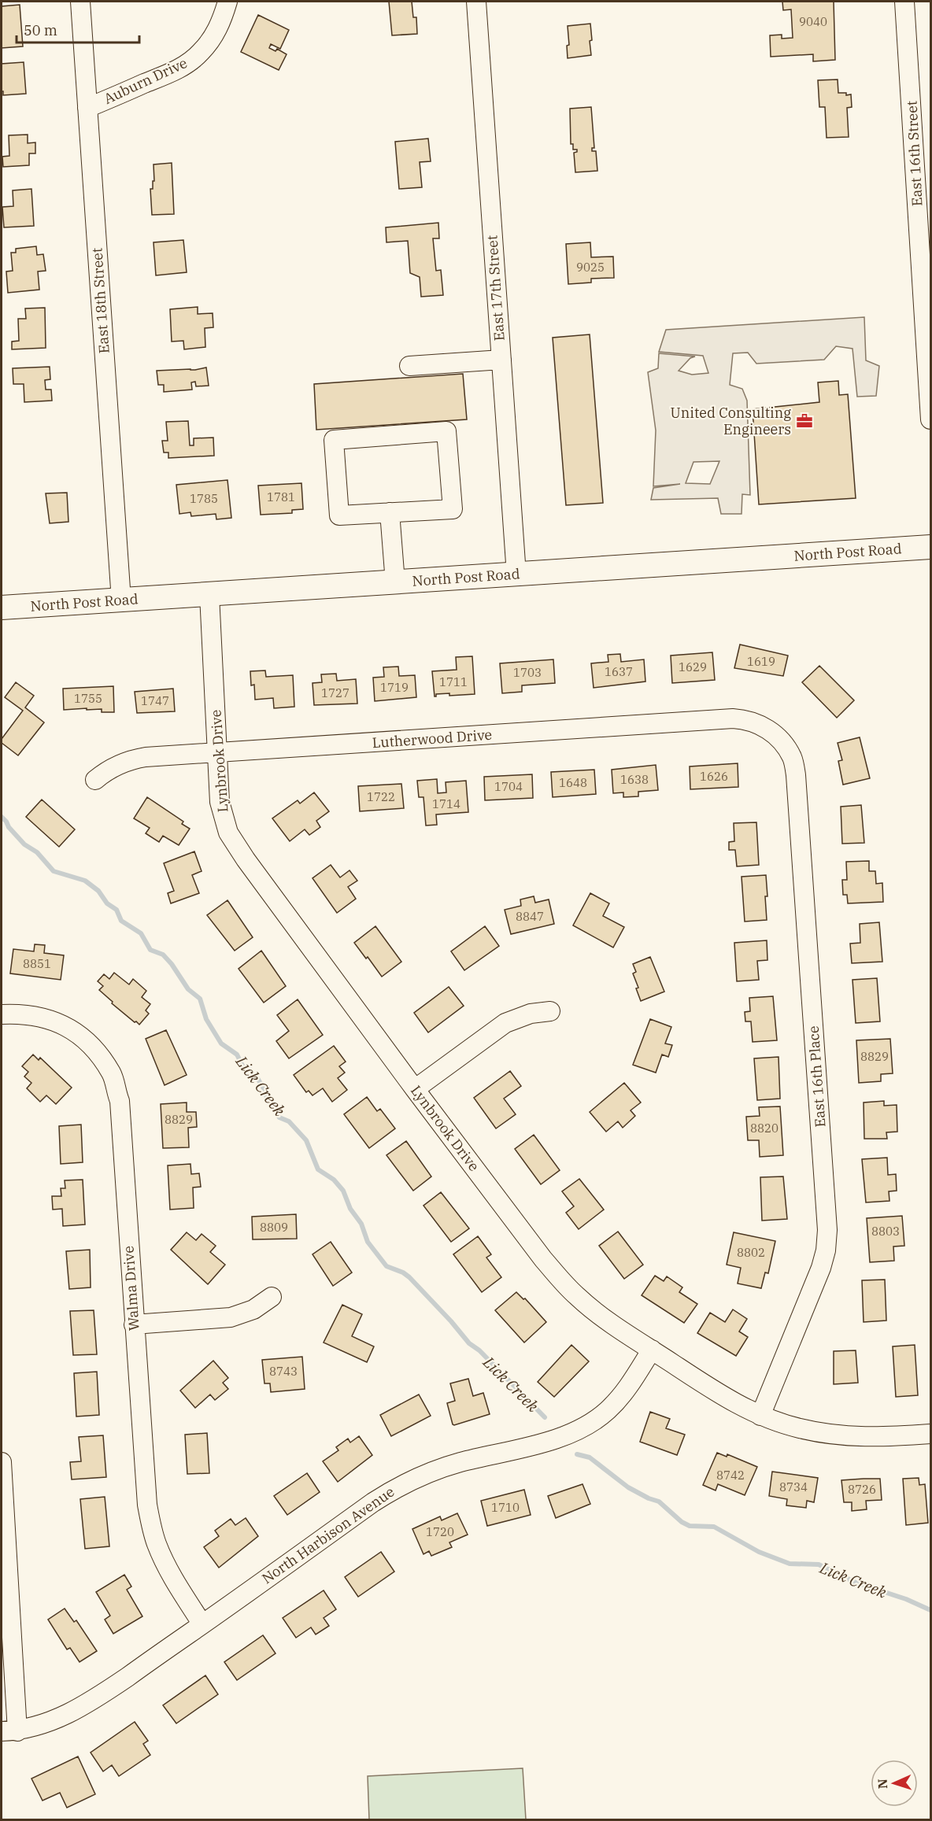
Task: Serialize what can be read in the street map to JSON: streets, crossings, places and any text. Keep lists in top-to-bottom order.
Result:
{
  "streets": {
    "main road": ["North Post Road"],
    "street": [
      "Auburn Drive",
      "East 16th Street",
      "East 17th Street",
      "East 18th Street",
      "Lutherwood Drive",
      "Lynbrook Drive",
      "East 16th Place",
      "Walma Drive",
      "North Harbison Avenue"
    ]
  },
  "crossings": [
    ["Auburn Drive", "East 18th Street"],
    ["East 17th Street", "North Post Road"],
    ["East 18th Street", "North Post Road"],
    ["North Post Road", "Lynbrook Drive"],
    ["Lutherwood Drive", "Lynbrook Drive"],
    ["Lutherwood Drive", "East 16th Place"],
    ["Lynbrook Drive", "East 16th Place"],
    ["Lynbrook Drive", "North Harbison Avenue"],
    ["Walma Drive", "North Harbison Avenue"]
  ],
  "water": ["Lick Creek"],
  "places": {
    "office": ["United Consulting Engineers"]
  },
  "house_numbers": [
    "9040",
    "9025",
    "1781",
    "1785",
    "1619",
    "1629",
    "1637",
    "1703",
    "1711",
    "1719",
    "1727",
    "1755",
    "1747",
    "1626",
    "1638",
    "1648",
    "1704",
    "1722",
    "1714",
    "8847",
    "8851",
    "8829",
    "8829",
    "8820",
    "8809",
    "8803",
    "8802",
    "8743",
    "8742",
    "8734",
    "8726",
    "1710",
    "1720"
  ],
  "scale_bar": "50 m",
  "north": "left"
}
